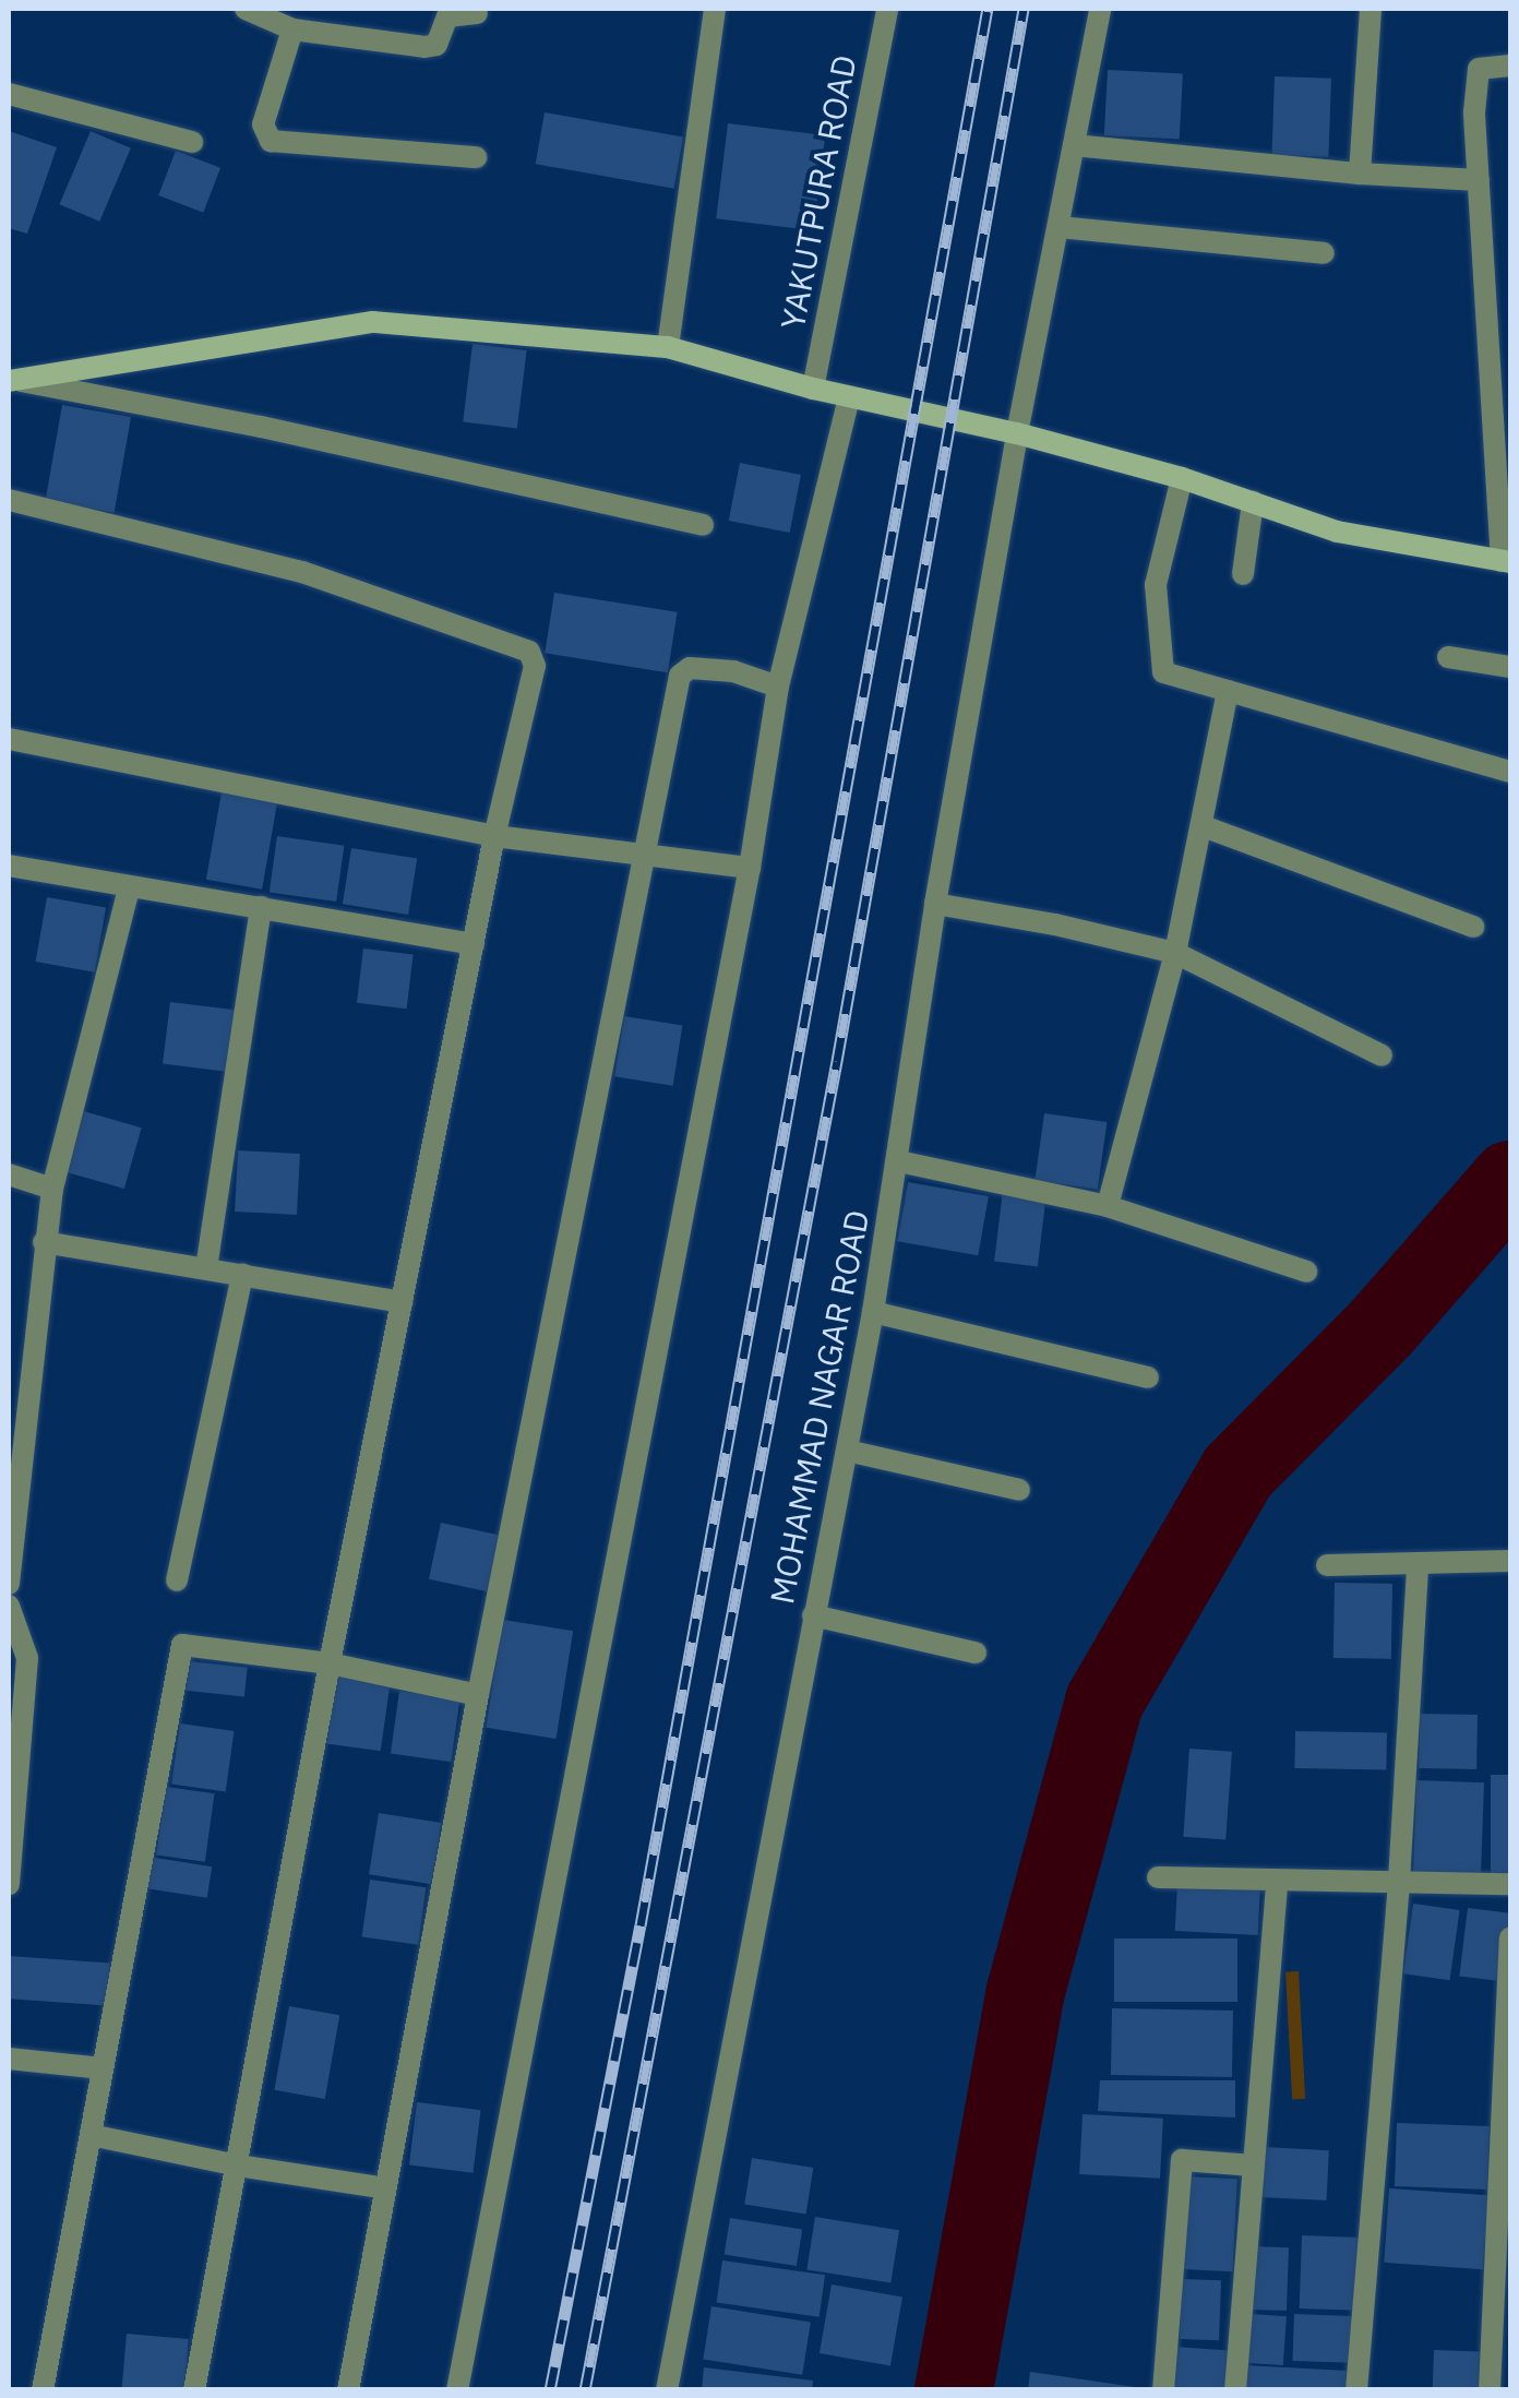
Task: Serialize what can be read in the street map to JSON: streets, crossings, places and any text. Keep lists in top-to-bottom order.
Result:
{
  "streets": {
    "street": ["YAKUTPURA ROAD", "MOHAMMAD NAGAR ROAD"]
  }
}
